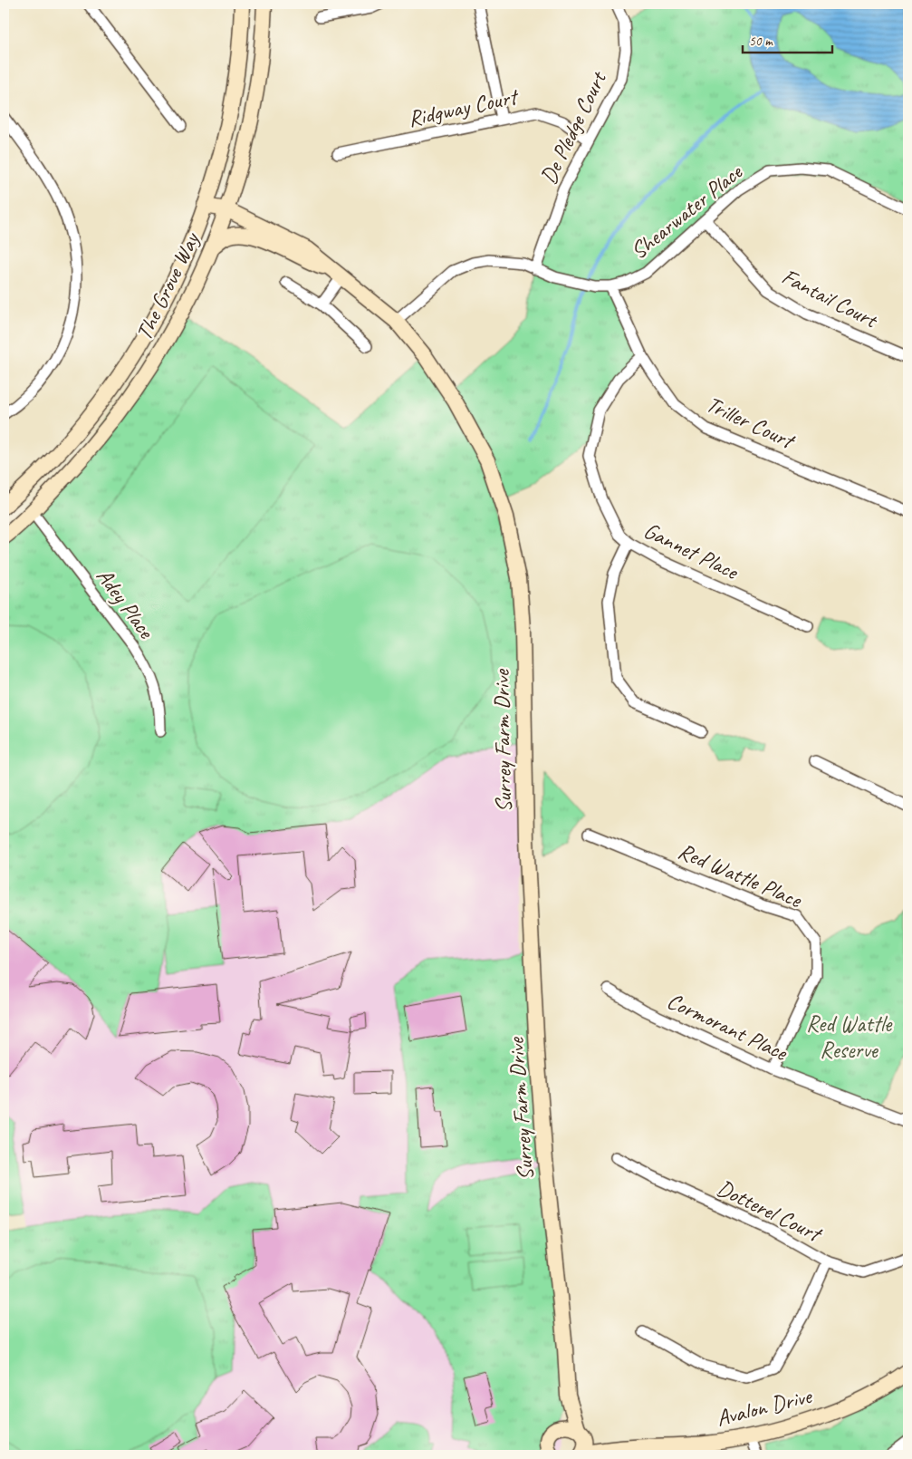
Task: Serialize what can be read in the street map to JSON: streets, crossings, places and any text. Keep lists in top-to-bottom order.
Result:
{
  "streets": {
    "street": [
      "Ridgway Court",
      "De Pledge Court",
      "Shearwater Place",
      "The Grove Way",
      "Fantail Court",
      "Triller Court",
      "Gannet Place",
      "Adey Place",
      "Surrey Farm Drive",
      "Red Wattle Place",
      "Cormorant Place",
      "Dotterel Court",
      "Avalon Drive"
    ]
  },
  "crossings": [
    ["Ridgway Court", "De Pledge Court"],
    ["De Pledge Court", "Shearwater Place"],
    ["Shearwater Place", "Fantail Court"],
    ["Shearwater Place", "Triller Court"],
    ["Shearwater Place", "Surrey Farm Drive"],
    ["The Grove Way", "Adey Place"],
    ["The Grove Way", "Surrey Farm Drive"],
    ["Triller Court", "Gannet Place"],
    ["Surrey Farm Drive", "Avalon Drive"],
    ["Red Wattle Place", "Cormorant Place"]
  ],
  "parks": ["Red Wattle Reserve"],
  "scale_bar": "50 m"
}
